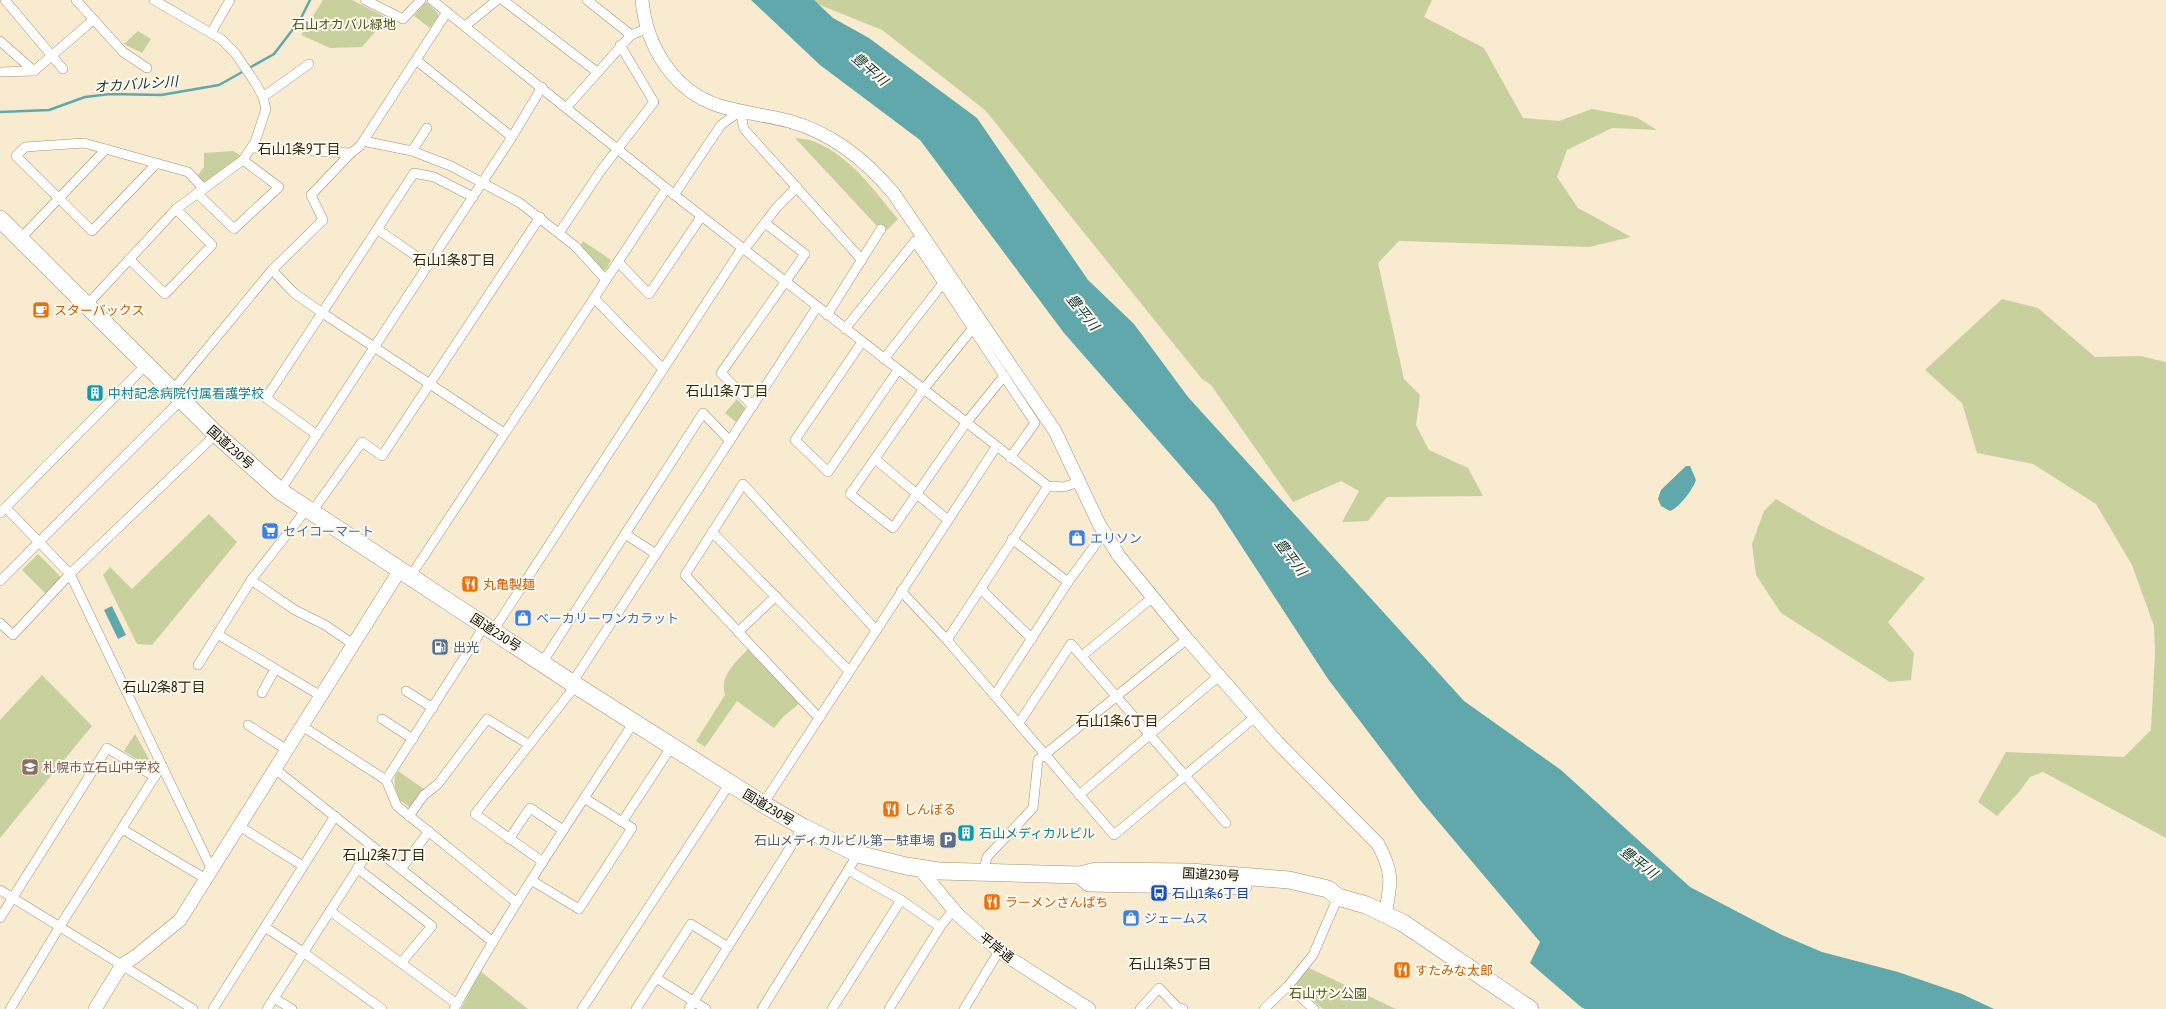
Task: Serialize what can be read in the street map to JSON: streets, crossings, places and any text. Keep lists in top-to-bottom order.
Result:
{
  "streets": {
    "highway": ["国道230号"],
    "street": ["平岸通"]
  },
  "crossings": [
    ["国道230号", "平岸通"]
  ],
  "districts": [
    "石山1条9丁目",
    "石山1条8丁目",
    "石山1条7丁目",
    "石山2条8丁目",
    "石山1条6丁目",
    "石山2条7丁目",
    "石山1条5丁目"
  ],
  "water": ["豊平川", "オカバルシ川"],
  "parks": ["石山オカバル緑地", "石山サン公園"],
  "places": {
    "cafe": ["スターバックス"],
    "building": ["中村記念病院付属看護学校", "石山メディカルビル"],
    "supermarket": ["セイコーマート"],
    "shop": ["エリソン", "ベーカリーワンカラット", "ジェームス"],
    "restaurant": [
      "丸亀製麺",
      "しんぼる",
      "ラーメンさんぱち",
      "すたみな太郎"
    ],
    "fuel station": ["出光"],
    "school or university": ["札幌市立石山中学校"],
    "parking": ["石山メディカルビル第一駐車場"],
    "bus stop": ["石山1条6丁目"]
  }
}
